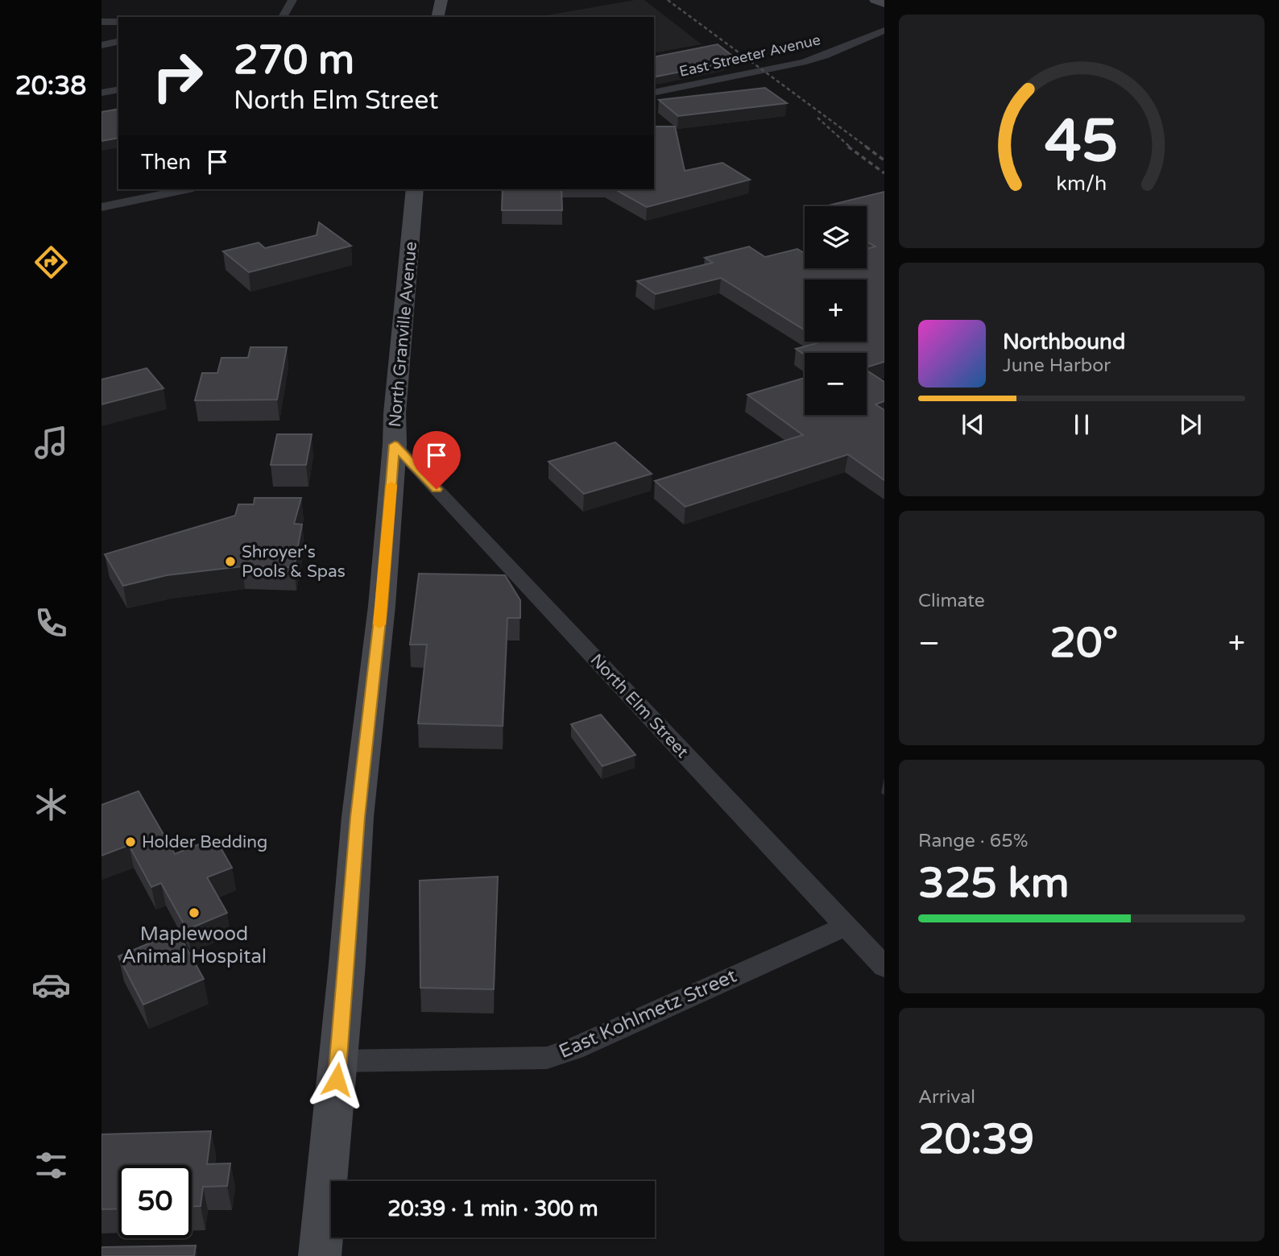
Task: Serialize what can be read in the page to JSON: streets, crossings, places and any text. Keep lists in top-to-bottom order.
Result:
{
  "streets": {
    "main road": ["North Granville Avenue"],
    "street": ["East Streeter Avenue", "North Elm Street", "East Kohlmetz Street"]
  },
  "crossings": [
    ["North Granville Avenue", "North Elm Street"],
    ["North Granville Avenue", "East Kohlmetz Street"],
    ["North Elm Street", "East Kohlmetz Street"]
  ],
  "places": ["Shroyer's Pools & Spas", "Holder Bedding", "Maplewood Animal Hospital"],
  "page": {
    "tabs": "20:38",
    "turn": ["270 m", "North Elm Street"],
    "then": "Then",
    "map_buttons": ["+", "−"],
    "song": ["Northbound", "June Harbor"],
    "tile": [
      "Climate",
      ["Range · 65%", "325 km"],
      ["Arrival", "20:39"]
    ],
    "heat": ["−", "20°", "+"],
    "limit": "50",
    "trip": "20:39 · 1 min · 300 m",
    "gauge": ["45", "km/h"]
  }
}
